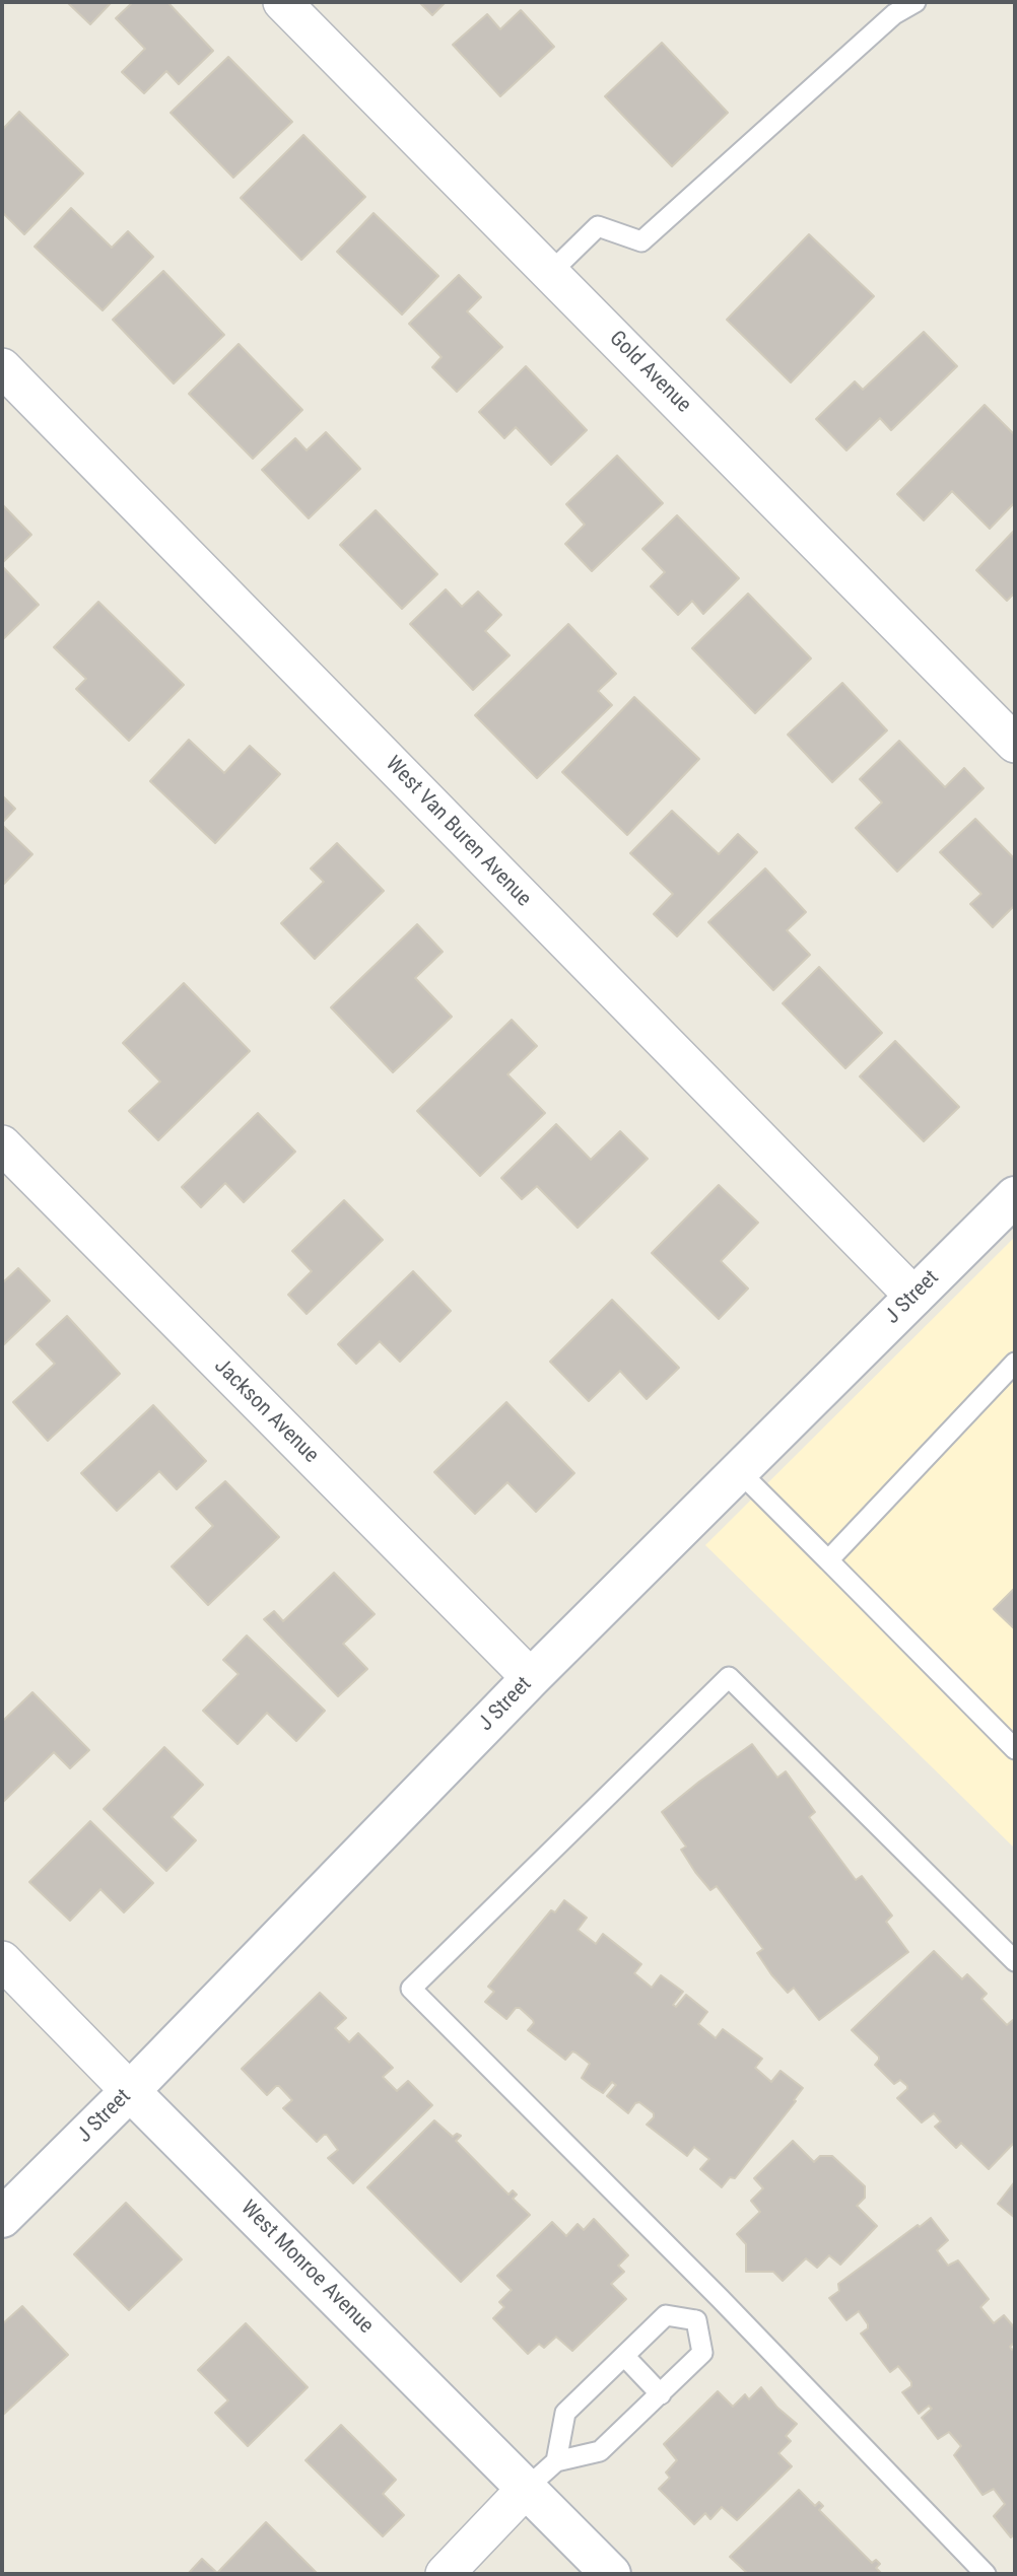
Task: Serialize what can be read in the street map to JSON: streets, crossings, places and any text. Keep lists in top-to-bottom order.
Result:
{
  "streets": {
    "street": [
      "Gold Avenue",
      "West Van Buren Avenue",
      "J Street",
      "Jackson Avenue",
      "West Monroe Avenue"
    ]
  },
  "crossings": [
    ["West Van Buren Avenue", "J Street"],
    ["J Street", "Jackson Avenue"],
    ["J Street", "West Monroe Avenue"]
  ]
}
